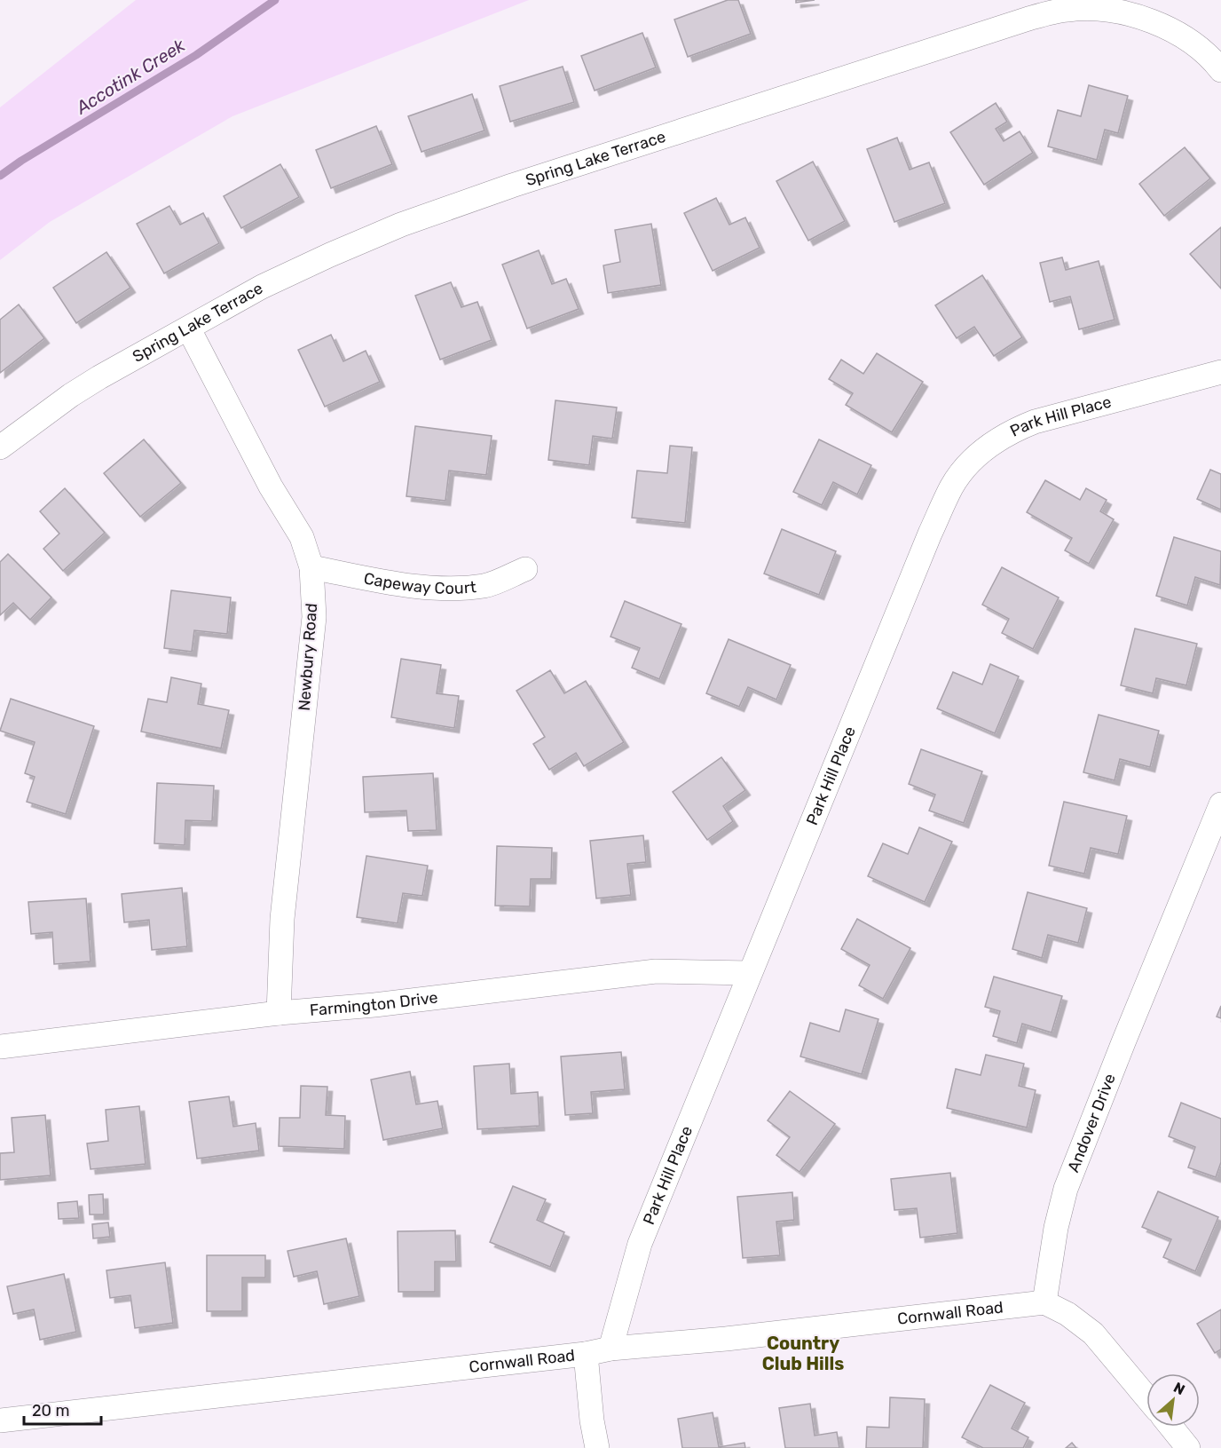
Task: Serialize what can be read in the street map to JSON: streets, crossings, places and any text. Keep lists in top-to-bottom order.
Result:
{
  "streets": {
    "street": [
      "Spring Lake Terrace",
      "Park Hill Place",
      "Capeway Court",
      "Newbury Road",
      "Farmington Drive",
      "Andover Drive",
      "Cornwall Road"
    ]
  },
  "crossings": [
    ["Spring Lake Terrace", "Newbury Road"],
    ["Park Hill Place", "Farmington Drive"],
    ["Park Hill Place", "Cornwall Road"],
    ["Capeway Court", "Newbury Road"],
    ["Newbury Road", "Farmington Drive"],
    ["Andover Drive", "Cornwall Road"]
  ],
  "districts": ["Country Club Hills"],
  "water": ["Accotink Creek"],
  "scale_bar": "20 m",
  "north": "top right"
}
